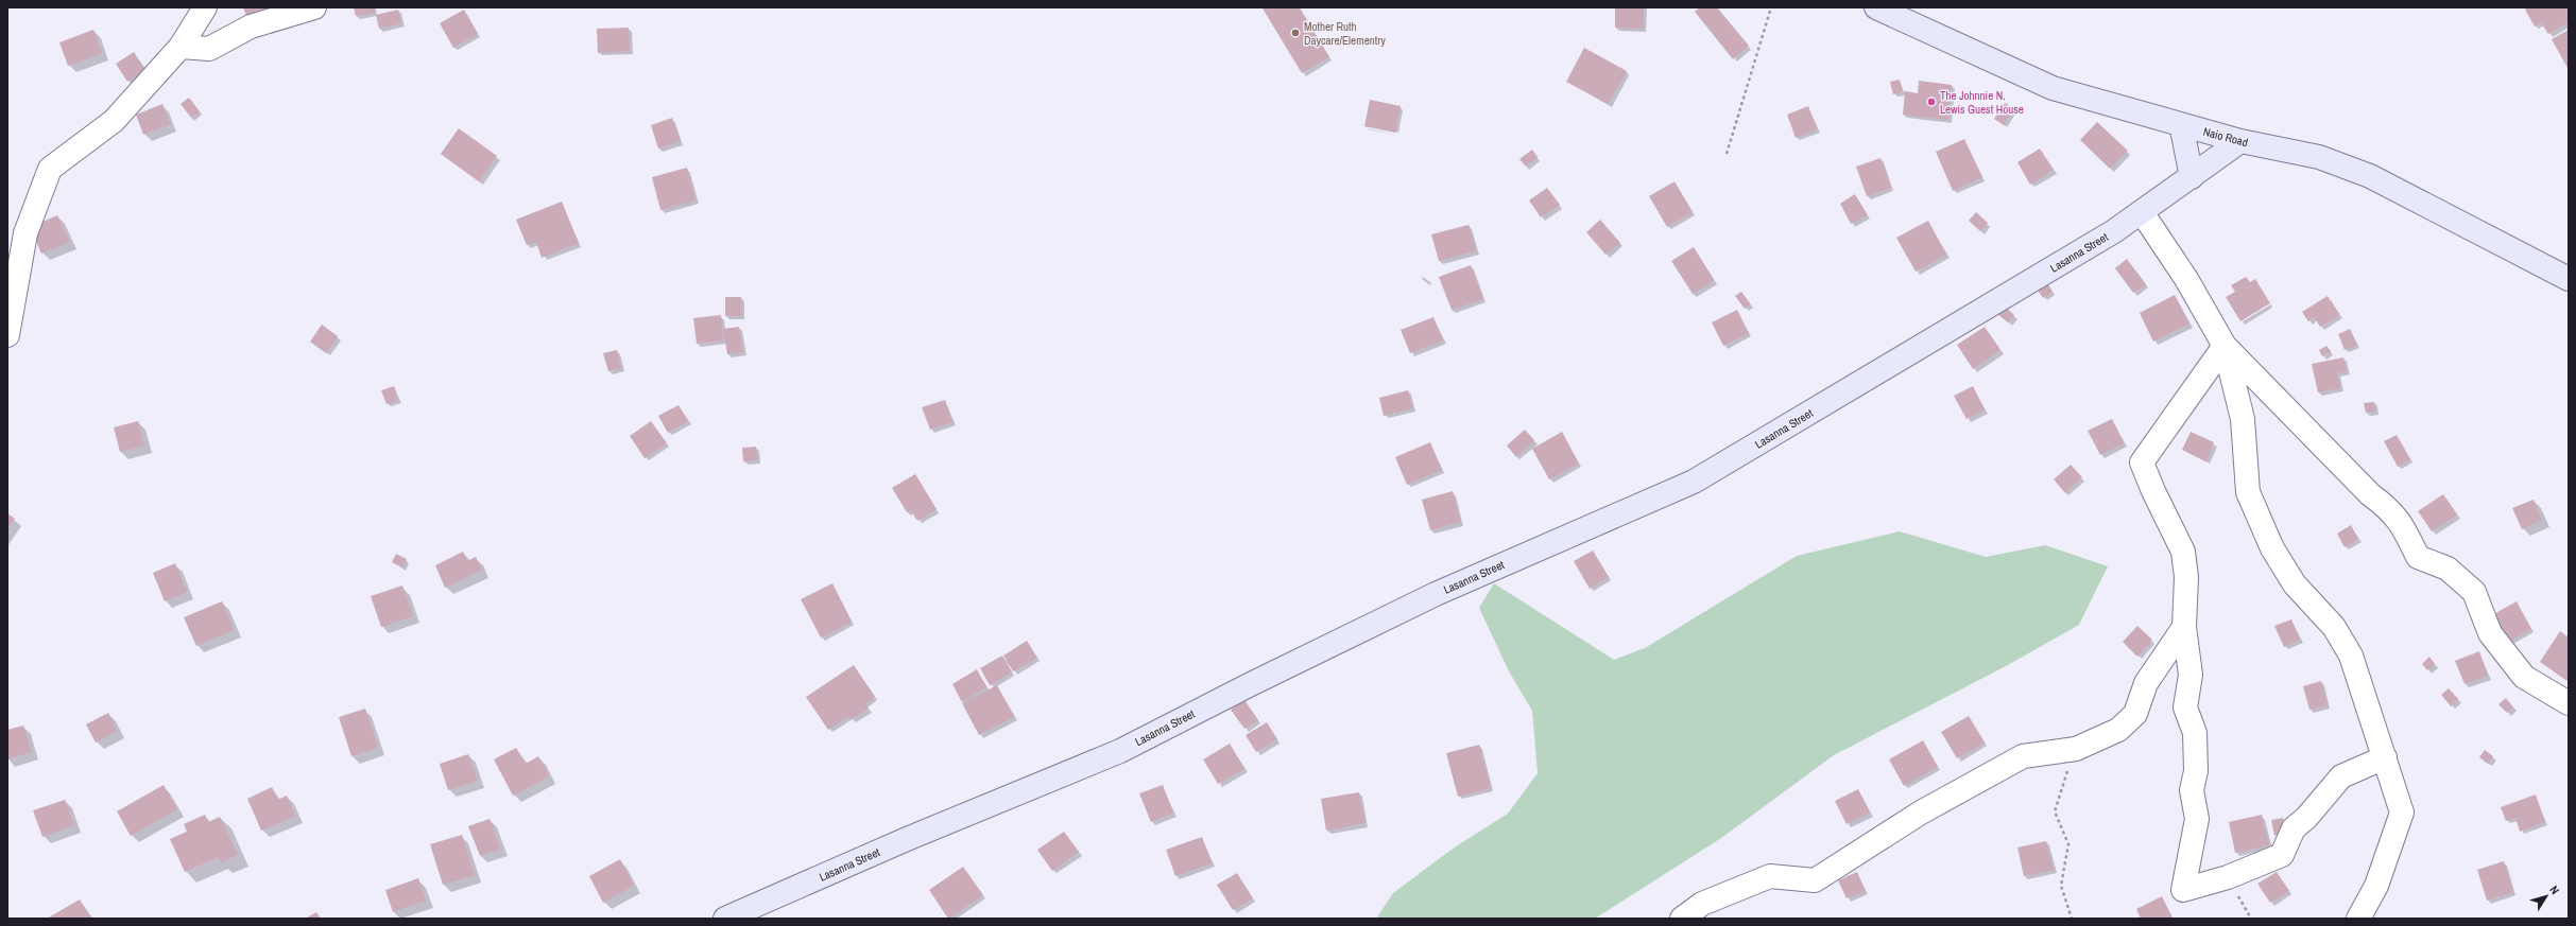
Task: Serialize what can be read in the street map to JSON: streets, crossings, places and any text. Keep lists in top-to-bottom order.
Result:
{
  "streets": {
    "street": ["Naio Road", "Lasanna Street"]
  },
  "crossings": [
    ["Naio Road", "Lasanna Street"]
  ],
  "places": ["Mother Ruth Daycare/Elementry", "The Johnnie N. Lewis Guest House"],
  "north": "top right"
}
